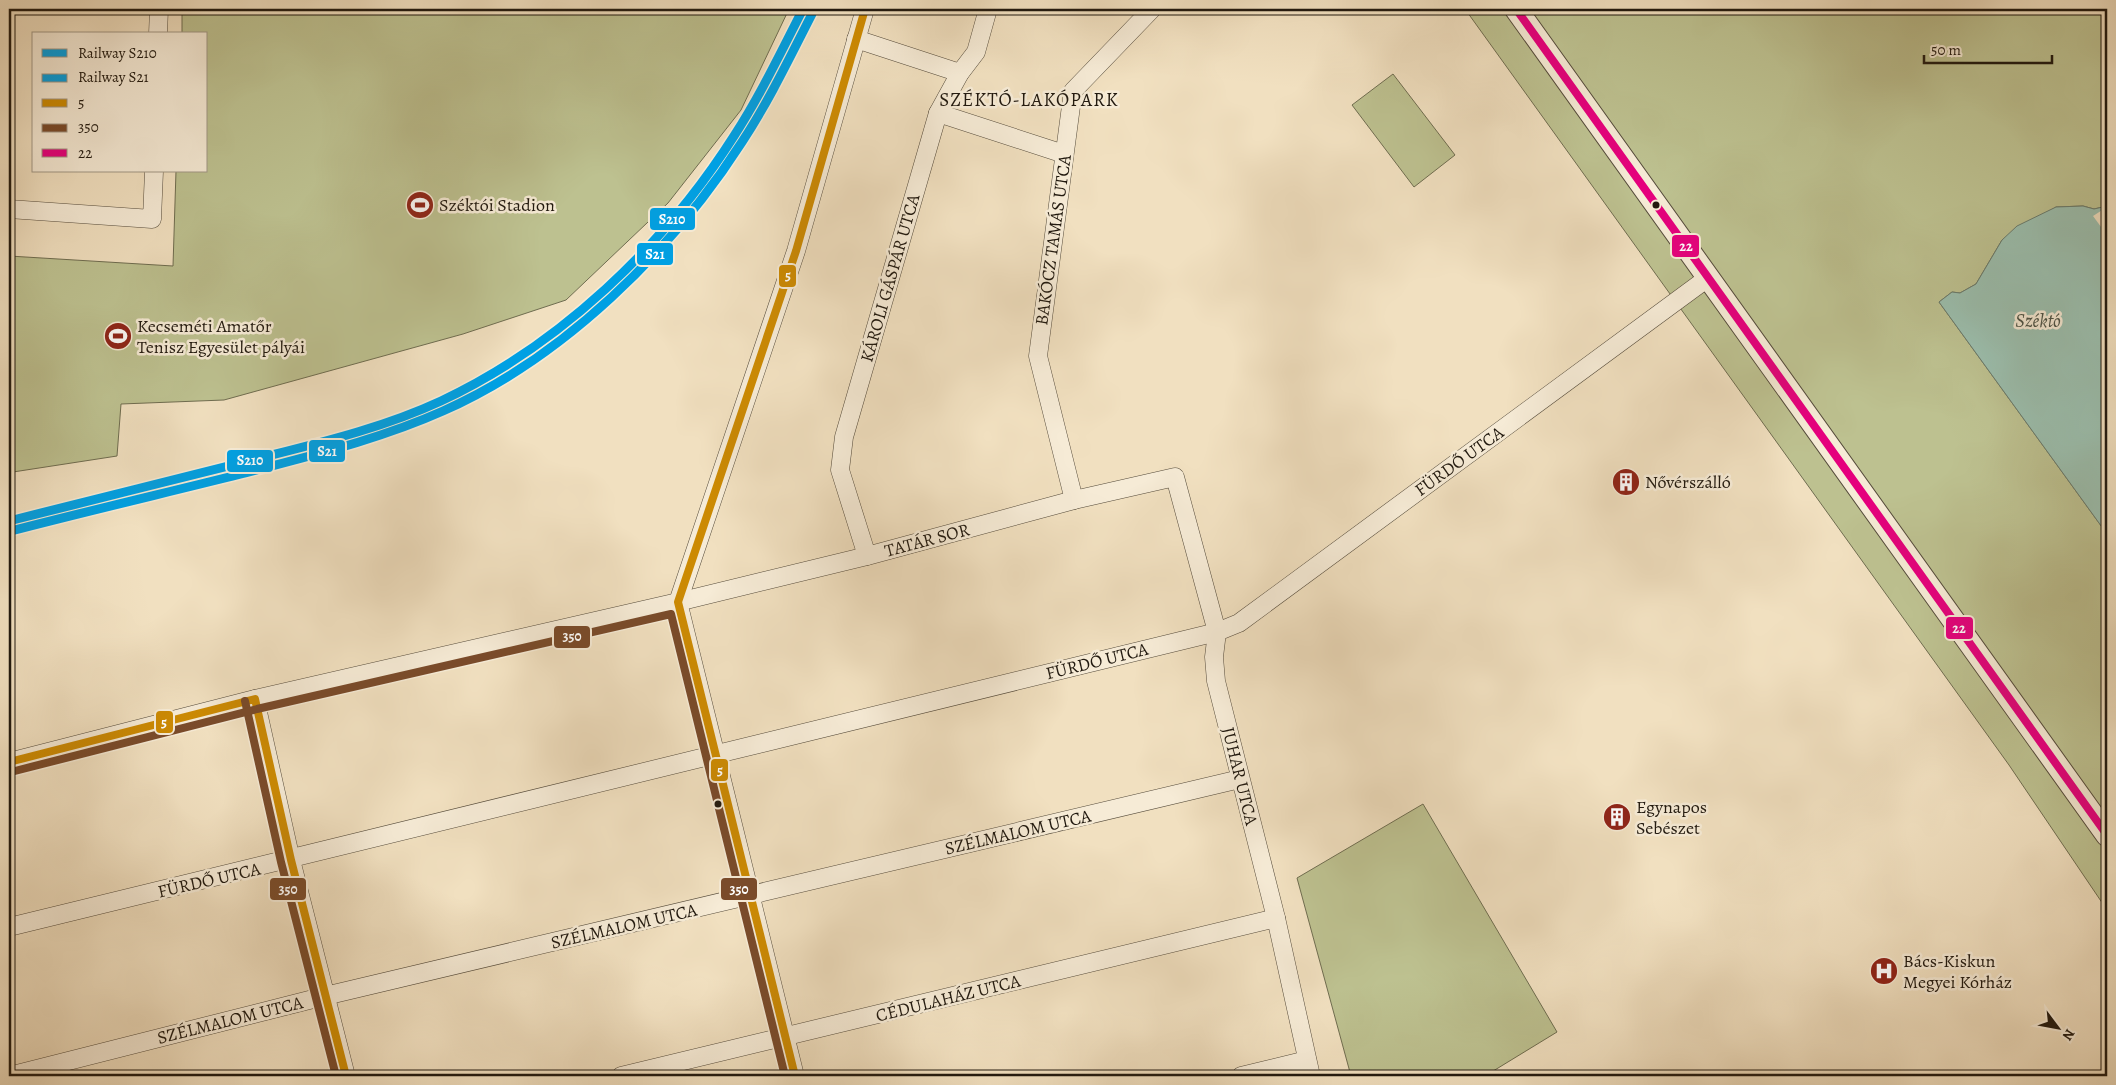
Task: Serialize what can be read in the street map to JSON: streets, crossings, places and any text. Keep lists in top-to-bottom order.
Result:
{
  "streets": {
    "street": [
      "BAKÓCZ TAMÁS UTCA",
      "KÁROLI GÁSPÁR UTCA",
      "FÜRDŐ UTCA",
      "TATÁR SOR",
      "JUHAR UTCA",
      "SZÉLMALOM UTCA",
      "CÉDULAHÁZ UTCA"
    ]
  },
  "crossings": [
    ["BAKÓCZ TAMÁS UTCA", "TATÁR SOR"],
    ["KÁROLI GÁSPÁR UTCA", "TATÁR SOR"],
    ["FÜRDŐ UTCA", "JUHAR UTCA"],
    ["TATÁR SOR", "JUHAR UTCA"],
    ["JUHAR UTCA", "SZÉLMALOM UTCA"],
    ["JUHAR UTCA", "CÉDULAHÁZ UTCA"]
  ],
  "districts": ["SZÉKTÓ-LAKÓPARK"],
  "water": ["Széktó"],
  "places": {
    "sports": ["Széktói Stadion", "Kecseméti Amatőr Tenisz Egyesület pályái"],
    "building": ["Nővérszálló", "Egynapos Sebészet"],
    "hospital": ["Bács-Kiskun Megyei Kórház"]
  },
  "lines": [
    "rail line S210",
    "transit line 5",
    "transit line 22",
    "rail line S21",
    "transit line 350"
  ],
  "legend": [
    "Railway S210",
    "Railway S21",
    "5",
    "350",
    "22"
  ],
  "scale_bar": "50 m",
  "north": "bottom right"
}
